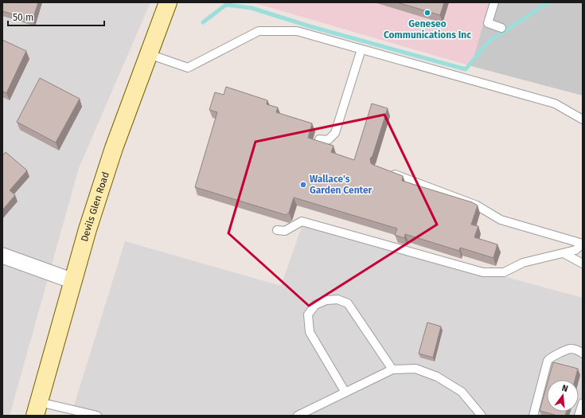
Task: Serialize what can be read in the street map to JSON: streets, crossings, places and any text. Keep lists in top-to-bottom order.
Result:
{
  "streets": {
    "main road": ["Devils Glen Road"]
  },
  "places": ["Geneseo Communications Inc", "Wallace's Garden Center"],
  "scale_bar": "50 m",
  "north": "top"
}
